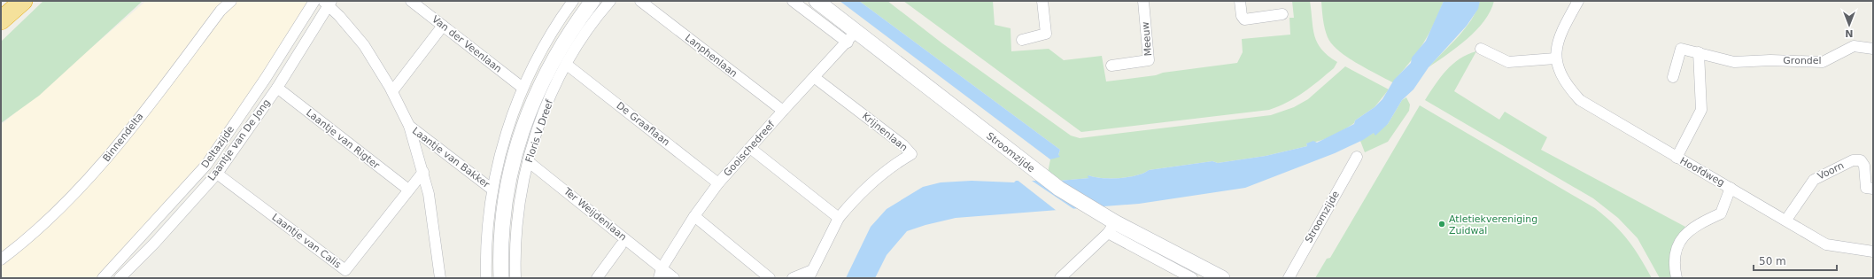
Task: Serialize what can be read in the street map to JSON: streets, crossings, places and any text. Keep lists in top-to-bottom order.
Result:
{
  "streets": {
    "street": [
      "Meeuw",
      "Van der Veenlaan",
      "Lanphenlaan",
      "Grondel",
      "De Graaflaan",
      "Floris V Dreef",
      "Krijnenlaan",
      "Binnendelta",
      "Laantje van Rigter",
      "Laantje van De Jong",
      "Deltazijde",
      "Gooischedreef",
      "Stroomzijde",
      "Laantje van Bakker",
      "Voorn",
      "Hoofdweg",
      "Ter Weijdenlaan",
      "Laantje van Calis"
    ]
  },
  "crossings": [
    ["Lanphenlaan", "Gooischedreef"],
    ["De Graaflaan", "Floris V Dreef"],
    ["De Graaflaan", "Gooischedreef"],
    ["Floris V Dreef", "Ter Weijdenlaan"],
    ["Krijnenlaan", "Gooischedreef"],
    ["Laantje van Rigter", "Laantje van De Jong"],
    ["Laantje van Rigter", "Laantje van Calis"],
    ["Laantje van De Jong", "Laantje van Calis"],
    ["Gooischedreef", "Stroomzijde"],
    ["Gooischedreef", "Ter Weijdenlaan"],
    ["Voorn", "Hoofdweg"]
  ],
  "places": ["Atletiekvereniging Zuidwal"],
  "scale_bar": "50 m",
  "north": "bottom"
}
